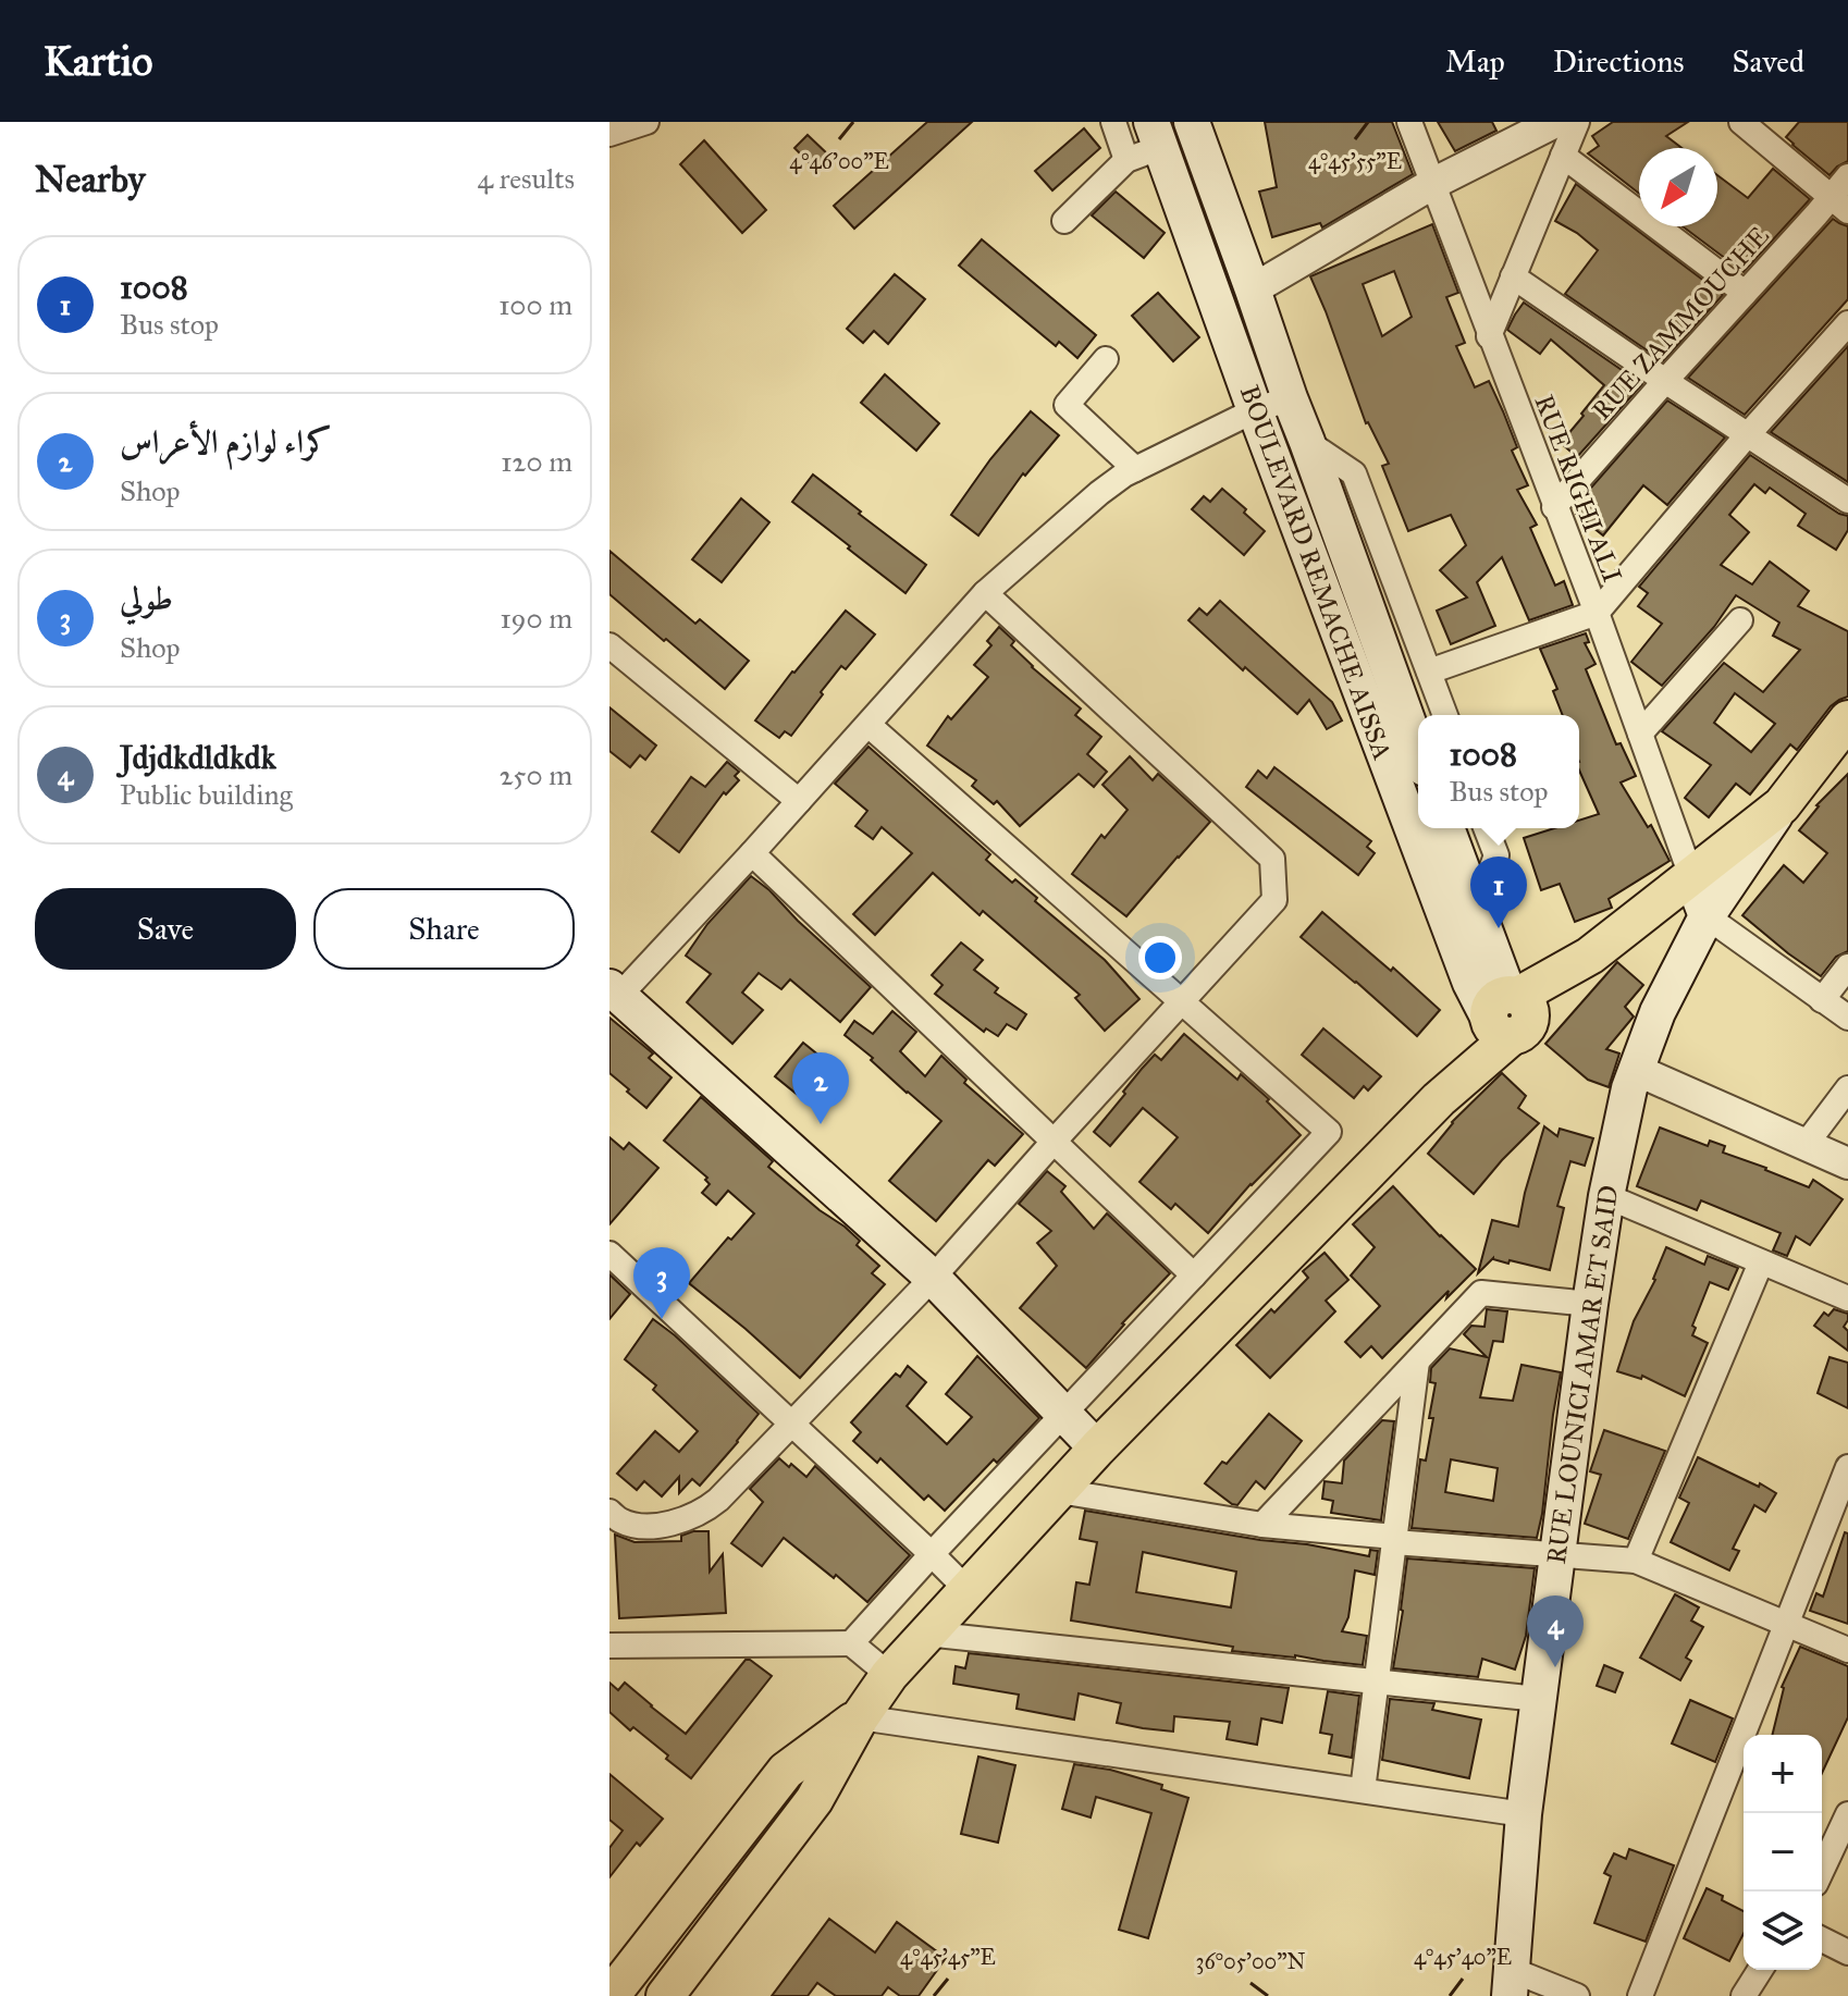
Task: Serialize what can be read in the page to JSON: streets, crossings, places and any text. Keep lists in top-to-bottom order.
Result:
{
  "streets": {
    "main road": ["BOULEVARD REMACHE AISSA", "RUE LOUNICI AMAR ET SAID"],
    "street": ["RUE ZAMMOUCHE", "RUE RIGHI ALI"]
  },
  "crossings": [
    ["RUE ZAMMOUCHE", "RUE RIGHI ALI"]
  ],
  "north": "bottom left",
  "page": {
    "header": "Kartio",
    "nav": ["Map", "Directions", "Saved"],
    "heading": ["Nearby", "4 results"],
    "list": [
      {
        "mark": "1",
        "name": "1008",
        "note": "Bus stop",
        "value": "100 m"
      },
      {
        "mark": "2",
        "name": "كراء لوازم الأعراس",
        "note": "Shop",
        "value": "120 m"
      },
      {
        "mark": "3",
        "name": "طولي",
        "note": "Shop",
        "value": "190 m"
      },
      {
        "mark": "4",
        "name": "Jdjdkdldkdk",
        "note": "Public building",
        "value": "250 m"
      }
    ],
    "popup": ["1008", "Bus stop"],
    "pins": [
      "1",
      "2",
      "3",
      "4"
    ],
    "buttons": ["Save", "Share"],
    "map_buttons": ["+", "−"]
  },
  "coordinates": [
    "4°45'55\"E",
    "4°46'00\"E",
    "4°45'45\"E",
    "4°45'40\"E",
    "36°05'00\"N"
  ]
}
